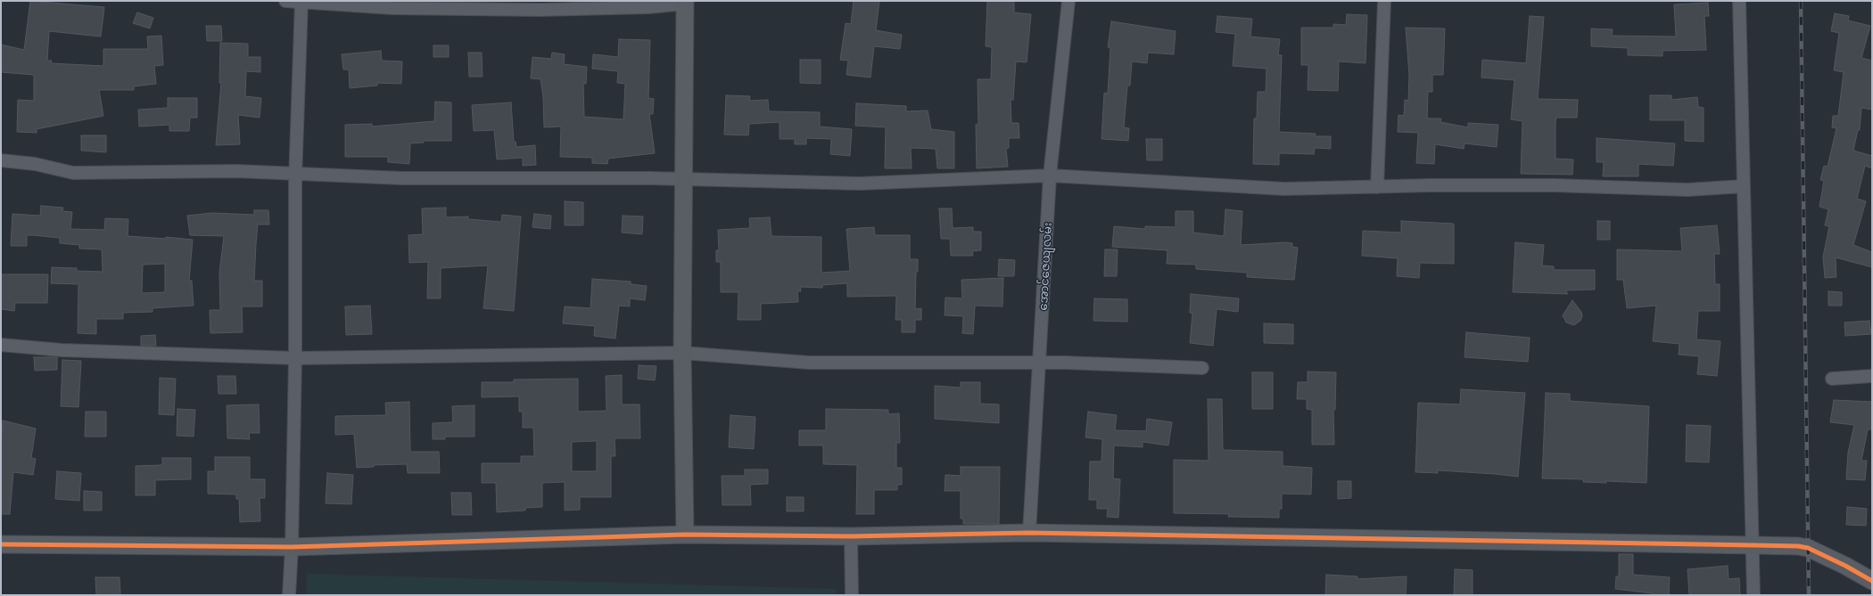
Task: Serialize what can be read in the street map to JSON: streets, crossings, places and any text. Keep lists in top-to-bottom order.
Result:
{
  "streets": {
    "street": ["အောင်ဇေယျလမ်း"]
  }
}
